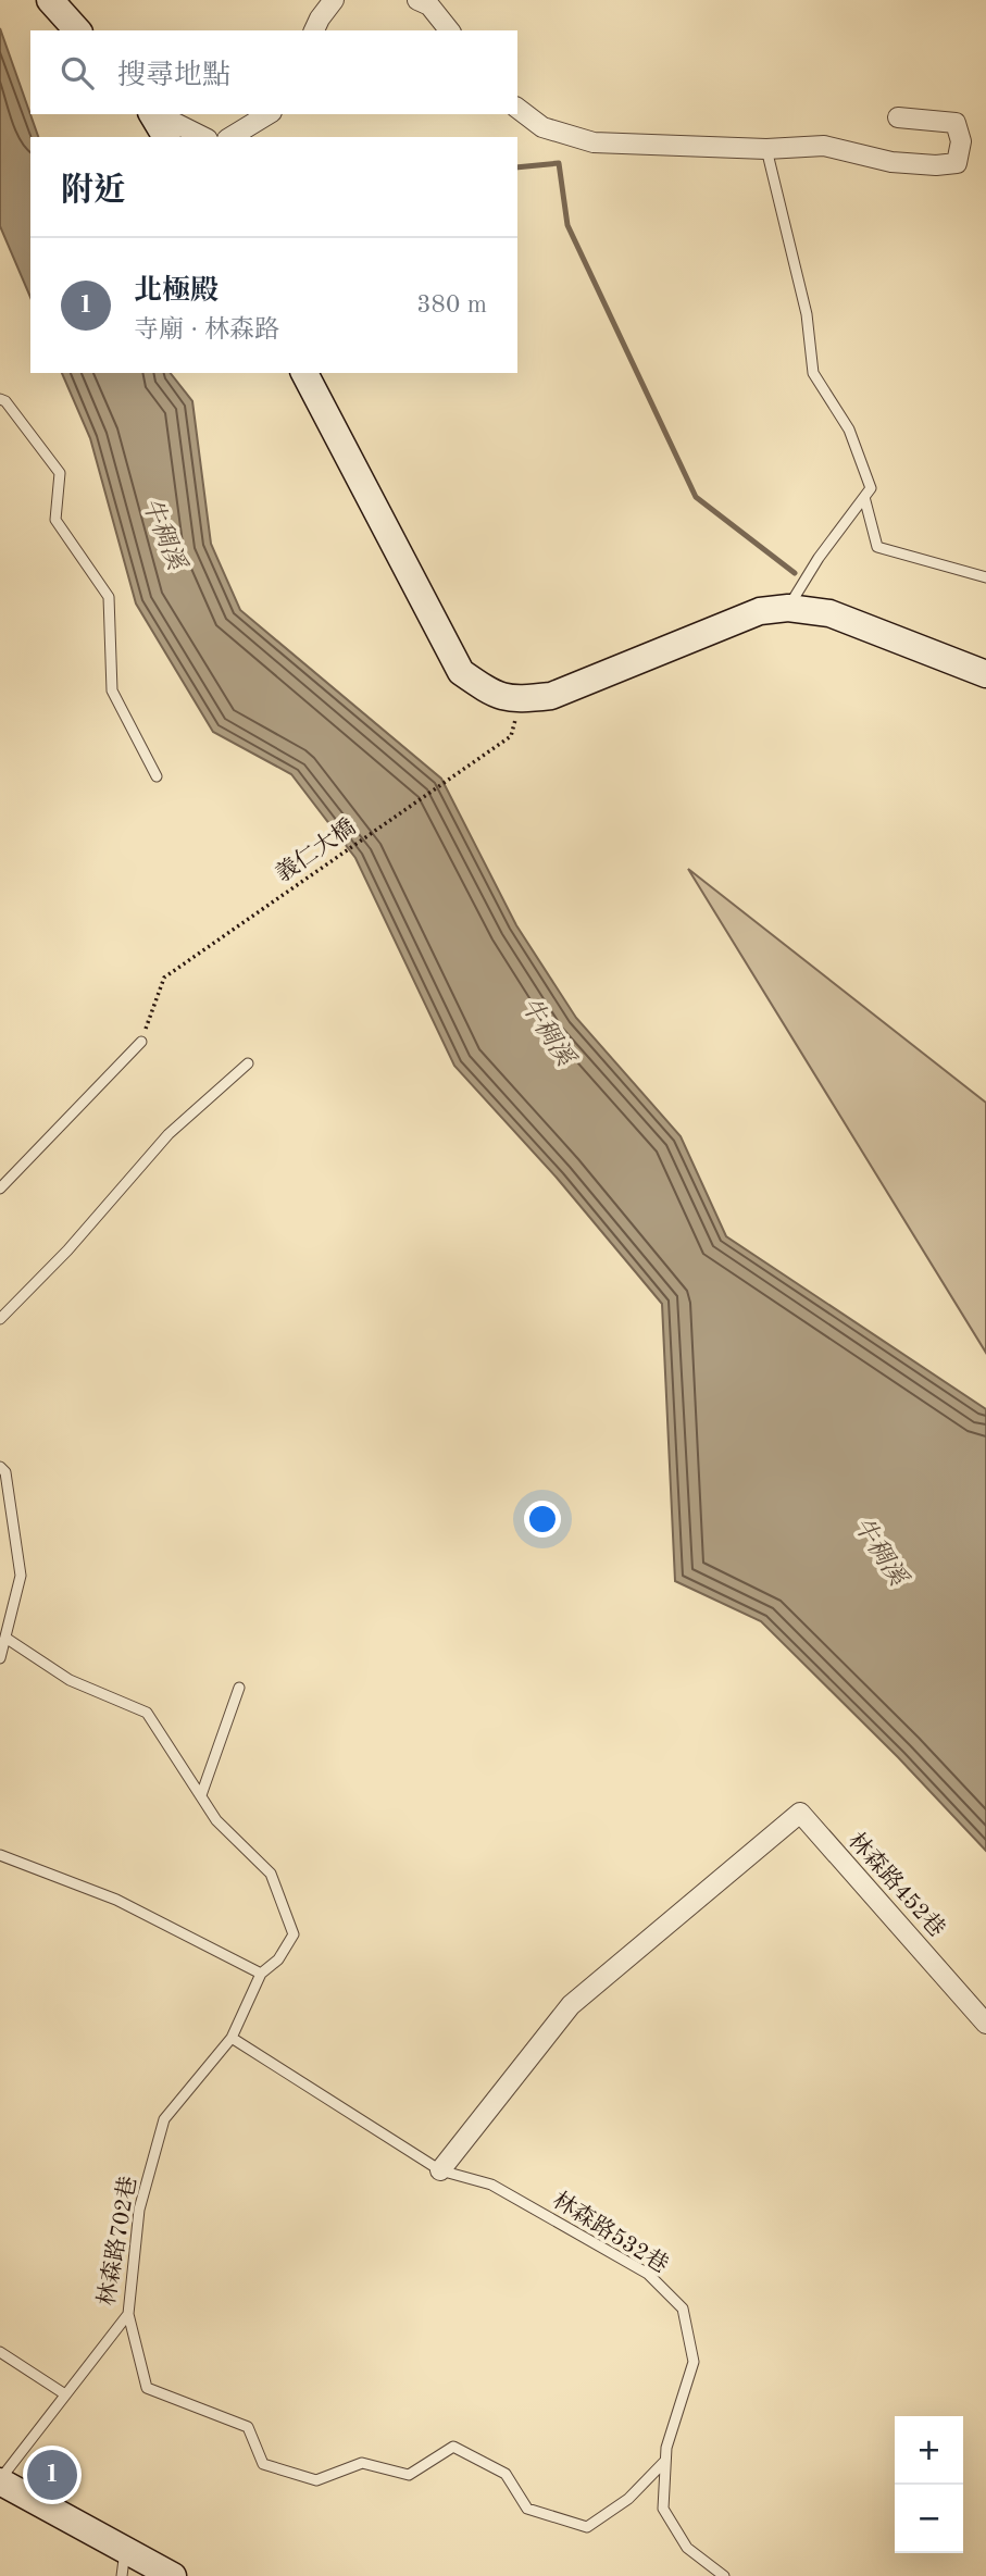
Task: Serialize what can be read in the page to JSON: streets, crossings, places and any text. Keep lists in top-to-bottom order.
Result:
{
  "streets": {
    "street": ["林森路452巷"],
    "lane": ["林森路532巷", "林森路702巷"],
    "path": ["義仁大橋"]
  },
  "crossings": [
    ["林森路452巷", "林森路532巷"]
  ],
  "water": ["牛稠溪"],
  "page": {
    "search": "搜尋地點",
    "heading": "附近",
    "list": [
      {
        "mark": "1",
        "name": "北極殿",
        "note": "寺廟 · 林森路",
        "value": "380 m"
      }
    ],
    "map_buttons": ["+", "−"],
    "pins": "1"
  }
}
